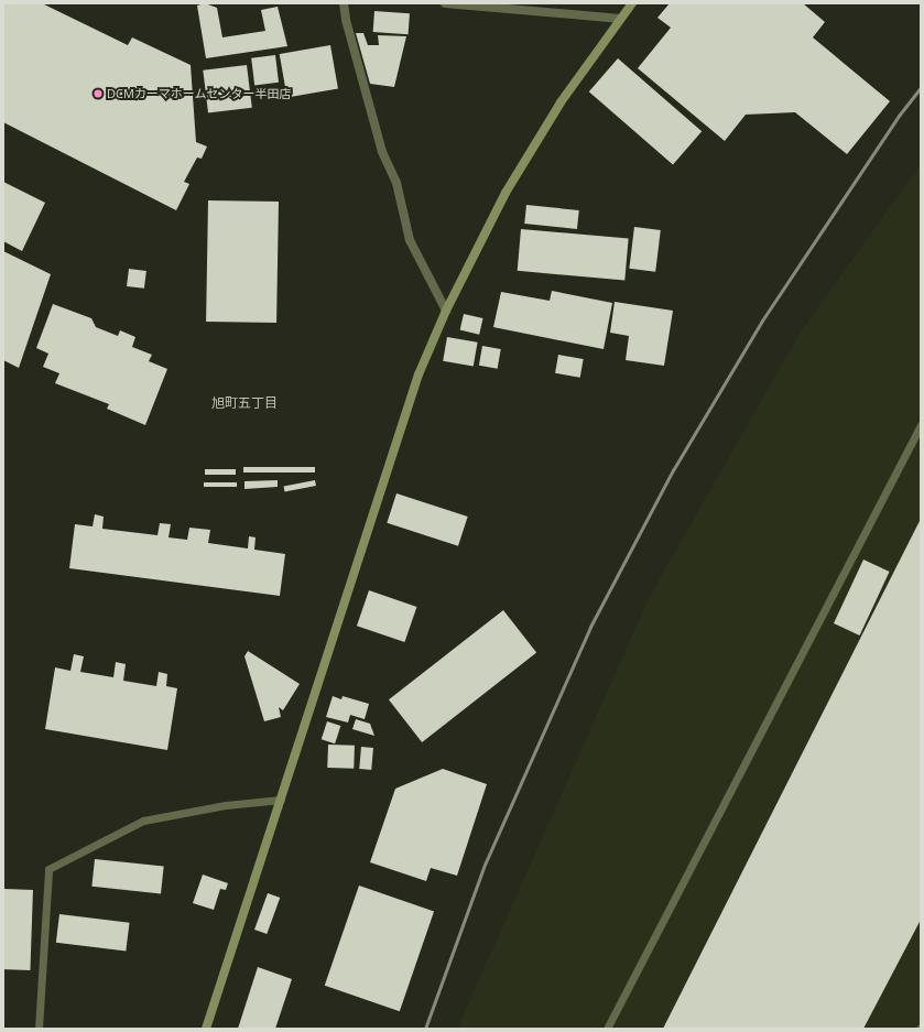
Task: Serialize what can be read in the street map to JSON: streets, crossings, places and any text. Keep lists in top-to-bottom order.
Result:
{
  "districts": ["旭町五丁目"],
  "places": ["DCMカーマホームセンター半田店"]
}
